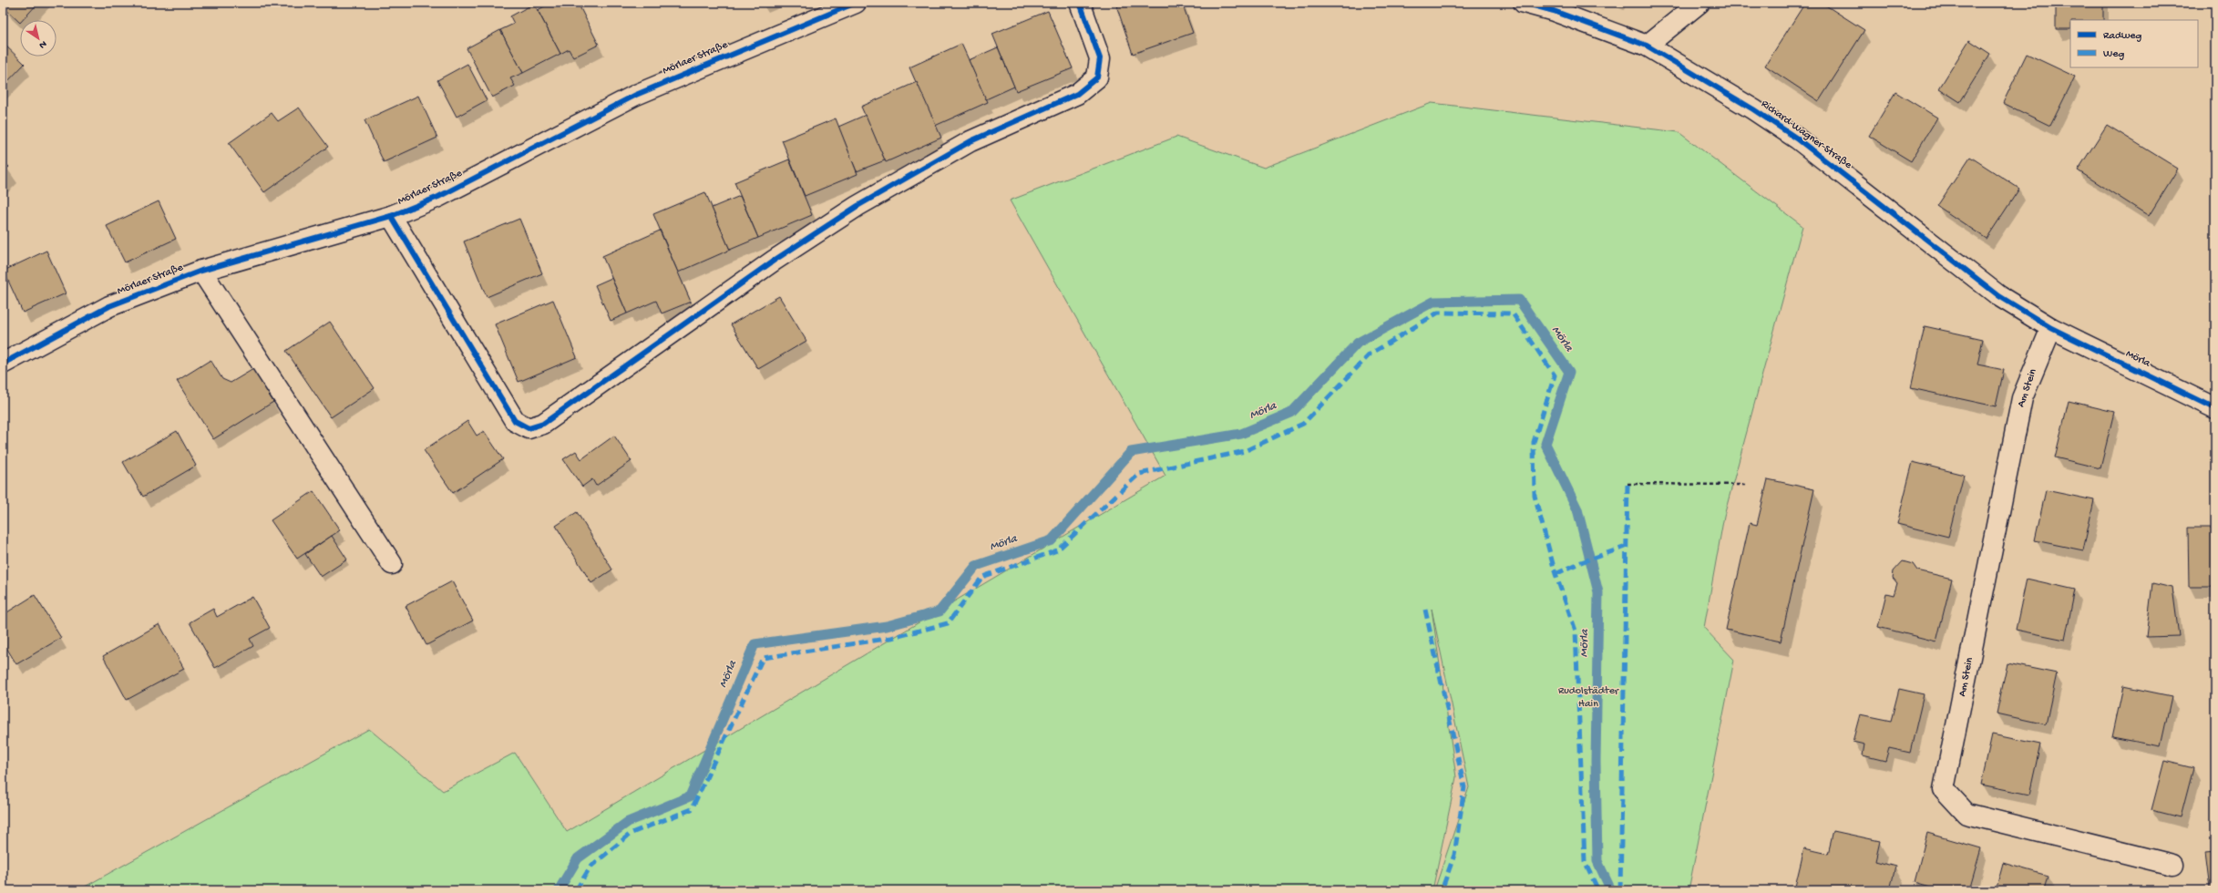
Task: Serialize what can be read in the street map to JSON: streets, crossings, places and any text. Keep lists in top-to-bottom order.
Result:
{
  "streets": {
    "street": [
      "Mörlaer Straße",
      "Richard-Wagner-Straße",
      "Mörla",
      "Am Stein"
    ]
  },
  "crossings": [
    ["Richard-Wagner-Straße", "Mörla"],
    ["Richard-Wagner-Straße", "Am Stein"],
    ["Mörla", "Am Stein"]
  ],
  "water": ["Mörla"],
  "parks": ["Rudolstädter Hain"],
  "legend": ["Radweg", "Weg"],
  "north": "bottom right"
}
